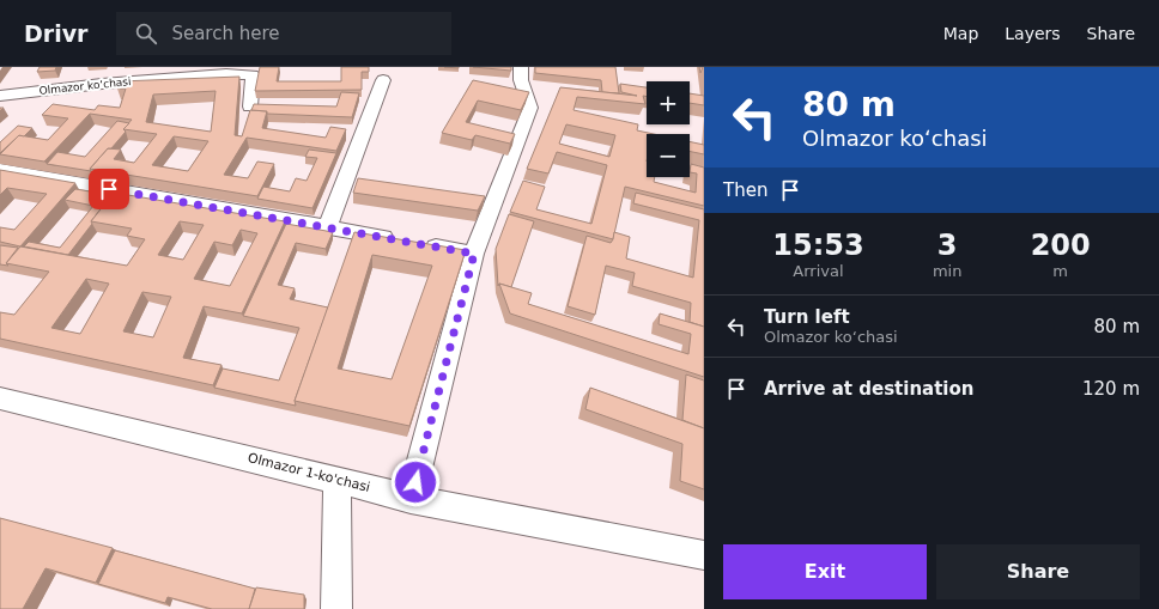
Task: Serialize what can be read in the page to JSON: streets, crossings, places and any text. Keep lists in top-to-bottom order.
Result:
{
  "streets": {
    "street": ["Olmazor koʻchasi", "Olmazor 1-ko'chasi"]
  },
  "page": {
    "header": "Drivr",
    "search": "Search here",
    "nav": ["Map", "Layers", "Share"],
    "turn": ["80 m", "Olmazor koʻchasi"],
    "map_buttons": ["+", "−"],
    "then": "Then",
    "eta": [
      "15:53",
      "Arrival",
      "3",
      "min",
      "200",
      "m"
    ],
    "list": [
      {
        "name": "Turn left",
        "note": "Olmazor koʻchasi",
        "value": "80 m"
      },
      {
        "name": "Arrive at destination",
        "value": "120 m"
      }
    ],
    "buttons": ["Exit", "Share"]
  }
}
